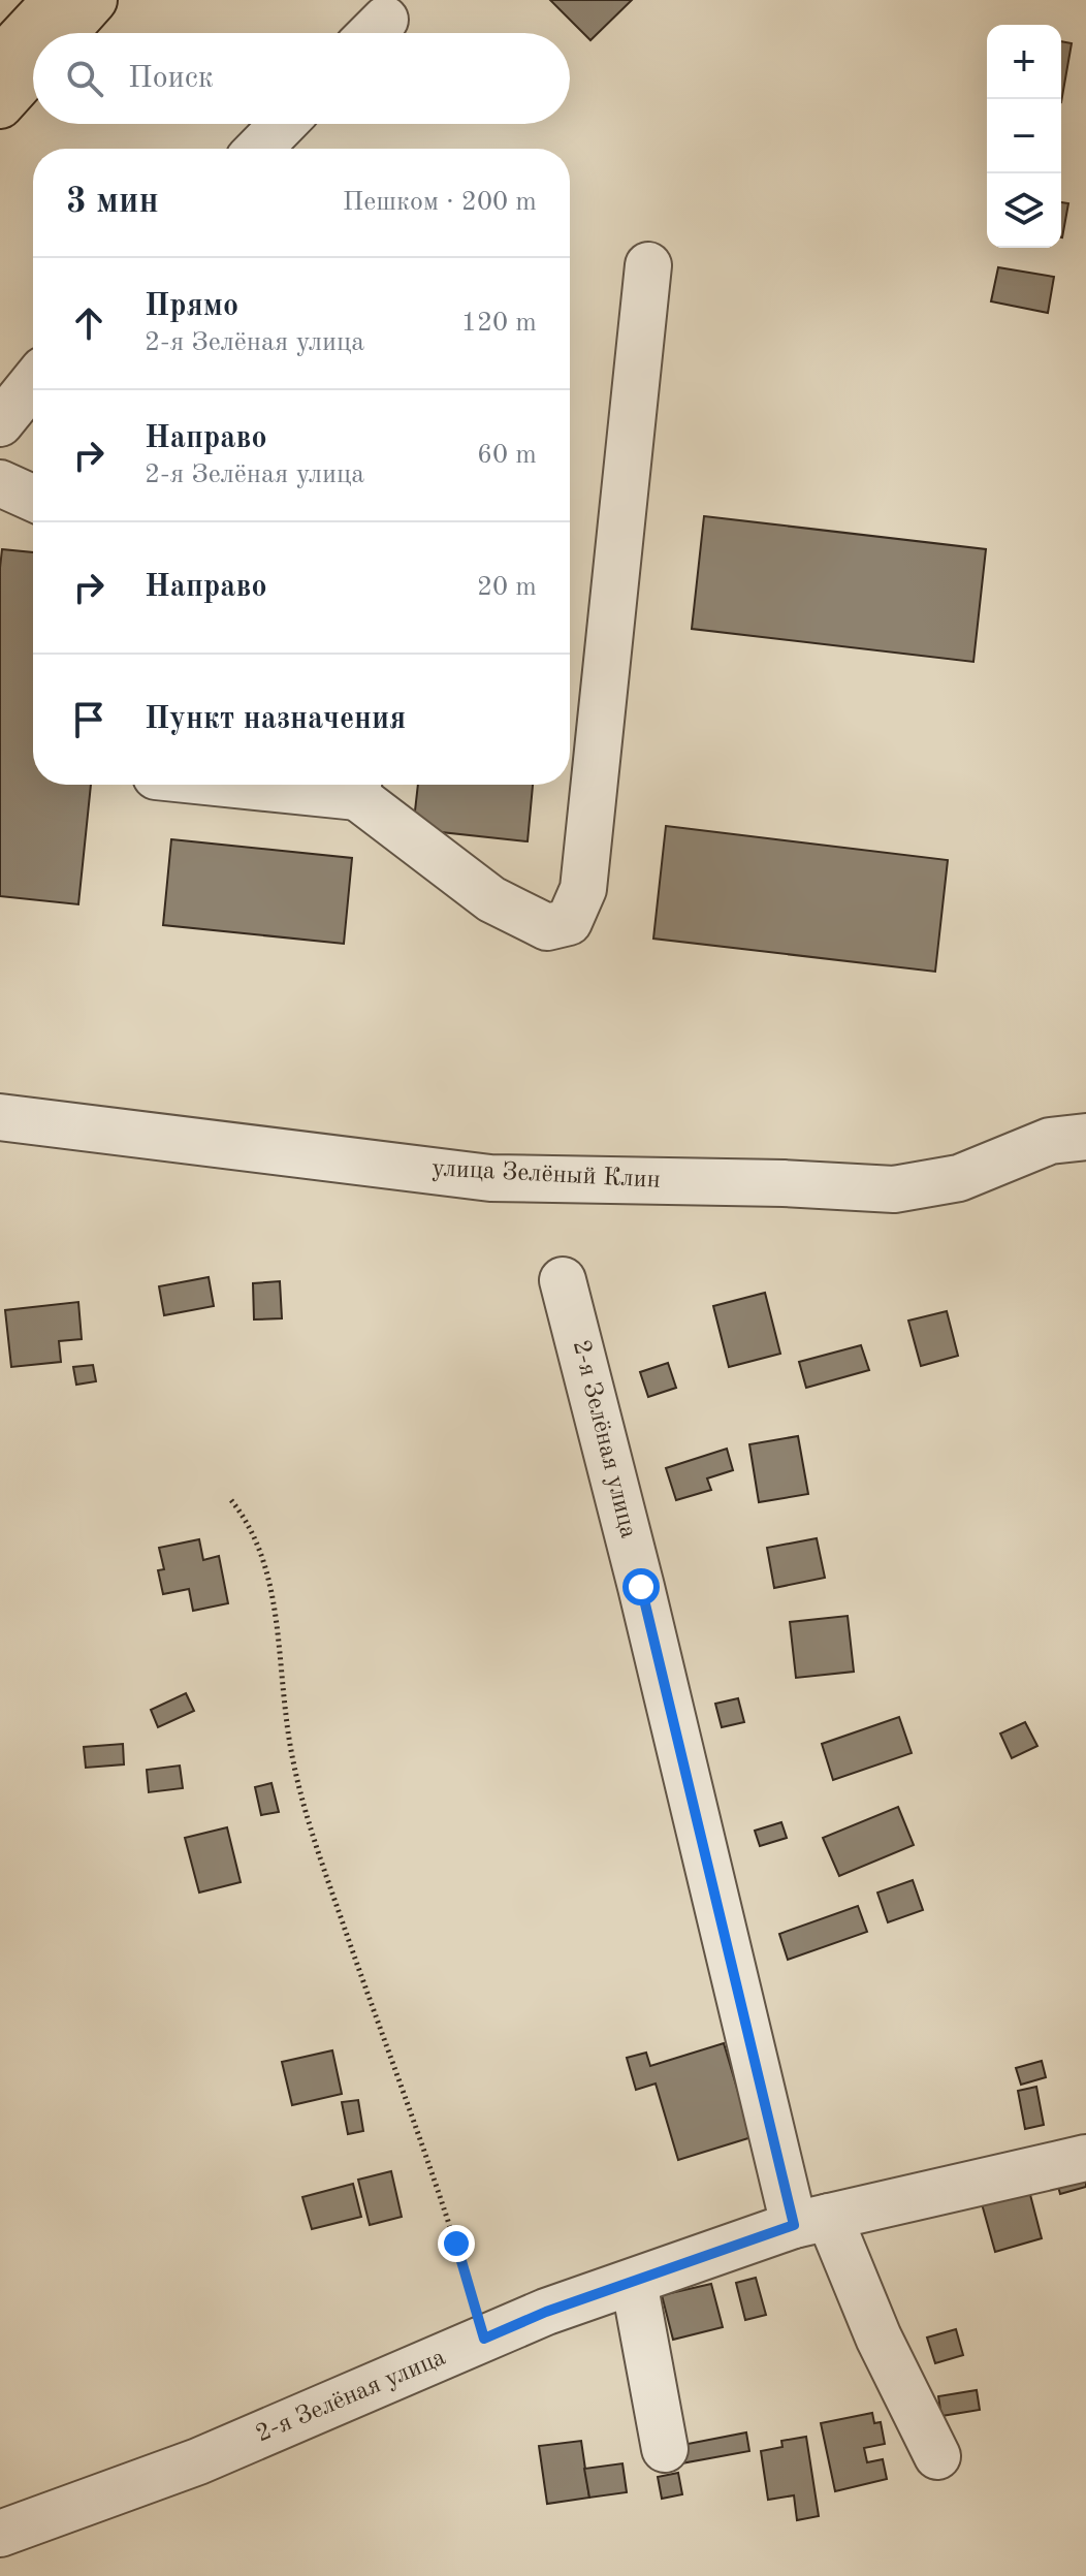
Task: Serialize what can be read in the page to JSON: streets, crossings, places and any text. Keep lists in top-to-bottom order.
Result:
{
  "streets": {
    "street": ["улица Зелёный Клин", "2-я Зелёная улица"]
  },
  "page": {
    "map_buttons": ["+", "−"],
    "search": "Поиск",
    "heading": ["3 мин", "Пешком · 200 m"],
    "list": [
      ["Прямо", "2-я Зелёная улица", "120 m"],
      ["Направо", "2-я Зелёная улица", "60 m"],
      ["Направо", "20 m"],
      "Пункт назначения"
    ]
  }
}
